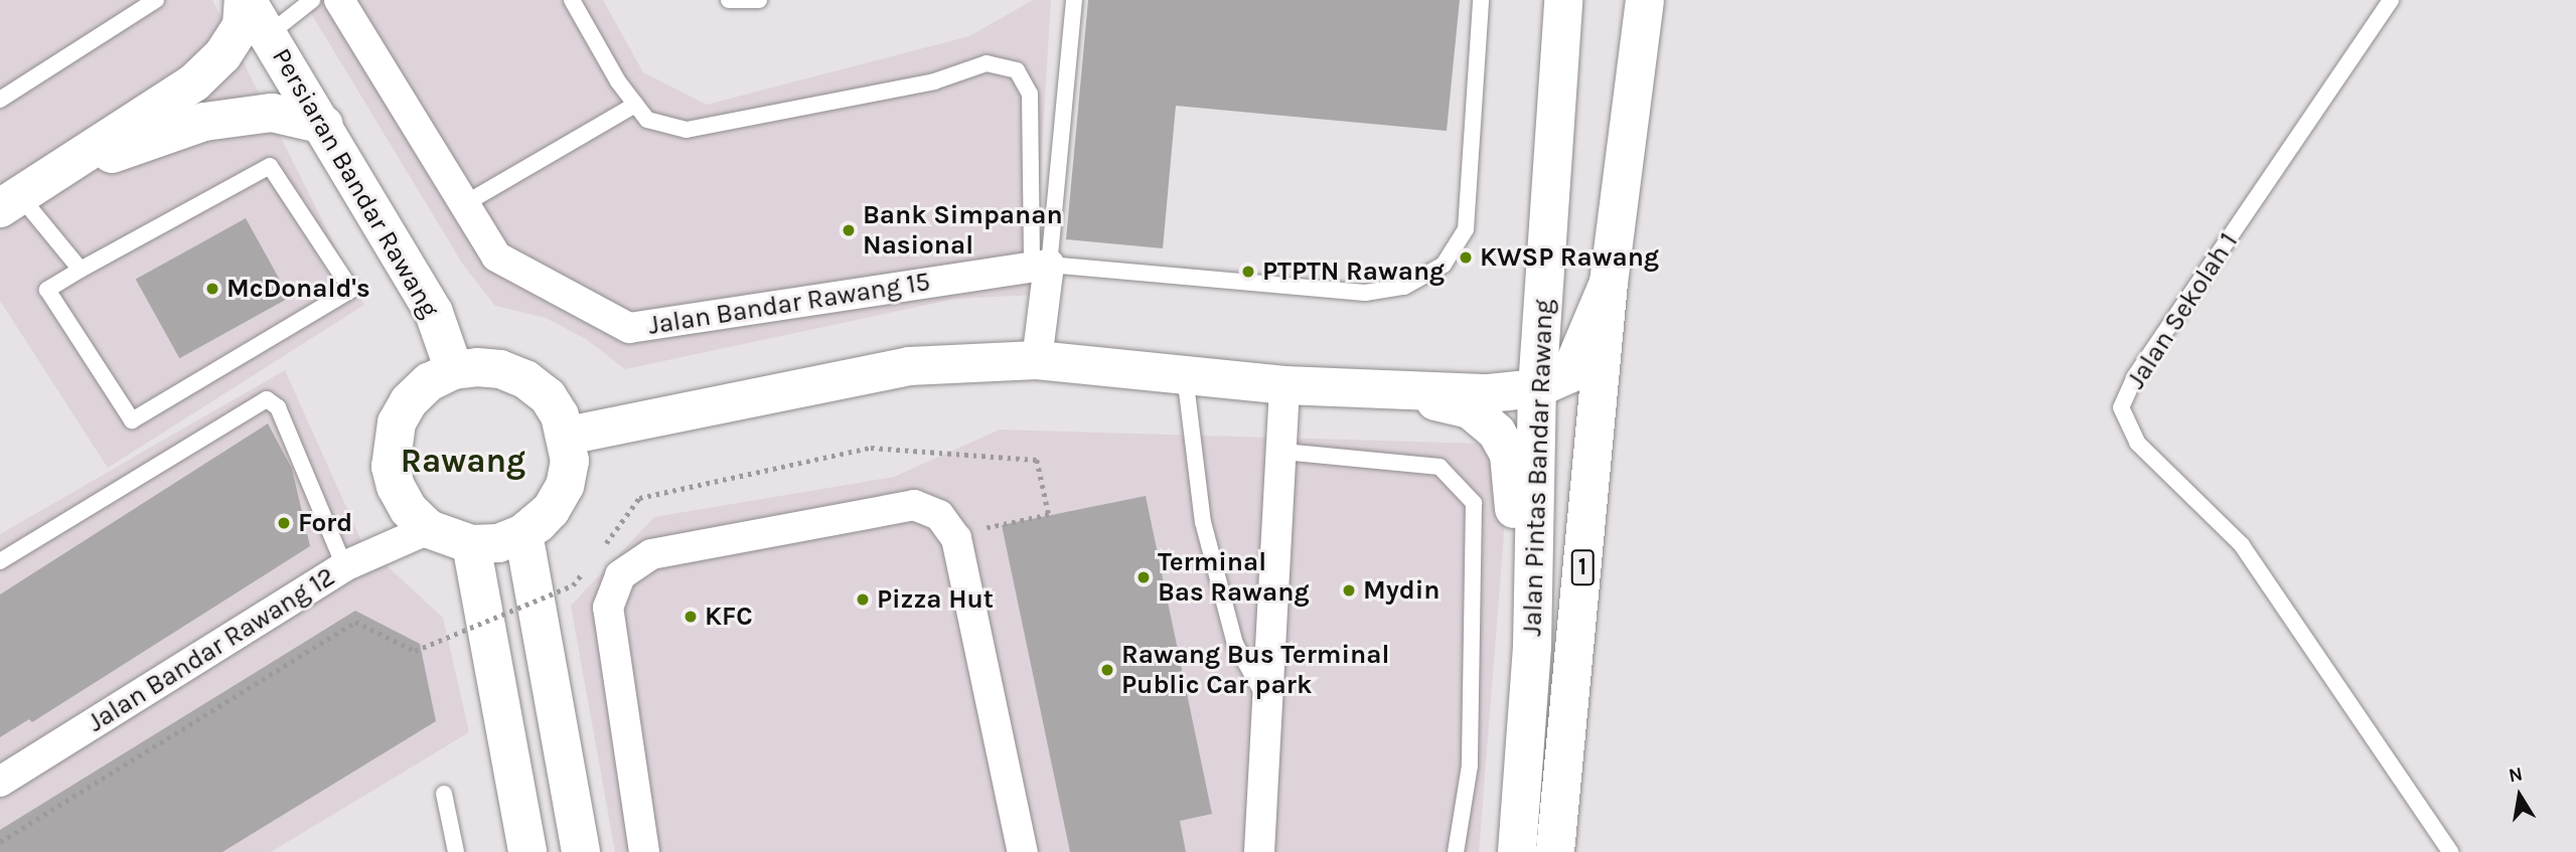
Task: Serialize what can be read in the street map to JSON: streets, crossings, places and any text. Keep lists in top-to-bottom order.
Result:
{
  "streets": {
    "main road": ["Persiaran Bandar Rawang", "Jalan Pintas Bandar Rawang", "1"],
    "street": ["Jalan Bandar Rawang 15", "Jalan Bandar Rawang 12"],
    "lane": ["Jalan Sekolah 1"]
  },
  "crossings": [
    ["Persiaran Bandar Rawang", "Jalan Bandar Rawang 12"]
  ],
  "districts": ["Rawang"],
  "places": [
    "Bank Simpanan Nasional",
    "KWSP Rawang",
    "PTPTN Rawang",
    "McDonald's",
    "Ford",
    "Terminal Bas Rawang",
    "Mydin",
    "Pizza Hut",
    "KFC",
    "Rawang Bus Terminal Public Car park"
  ],
  "north": "top"
}
